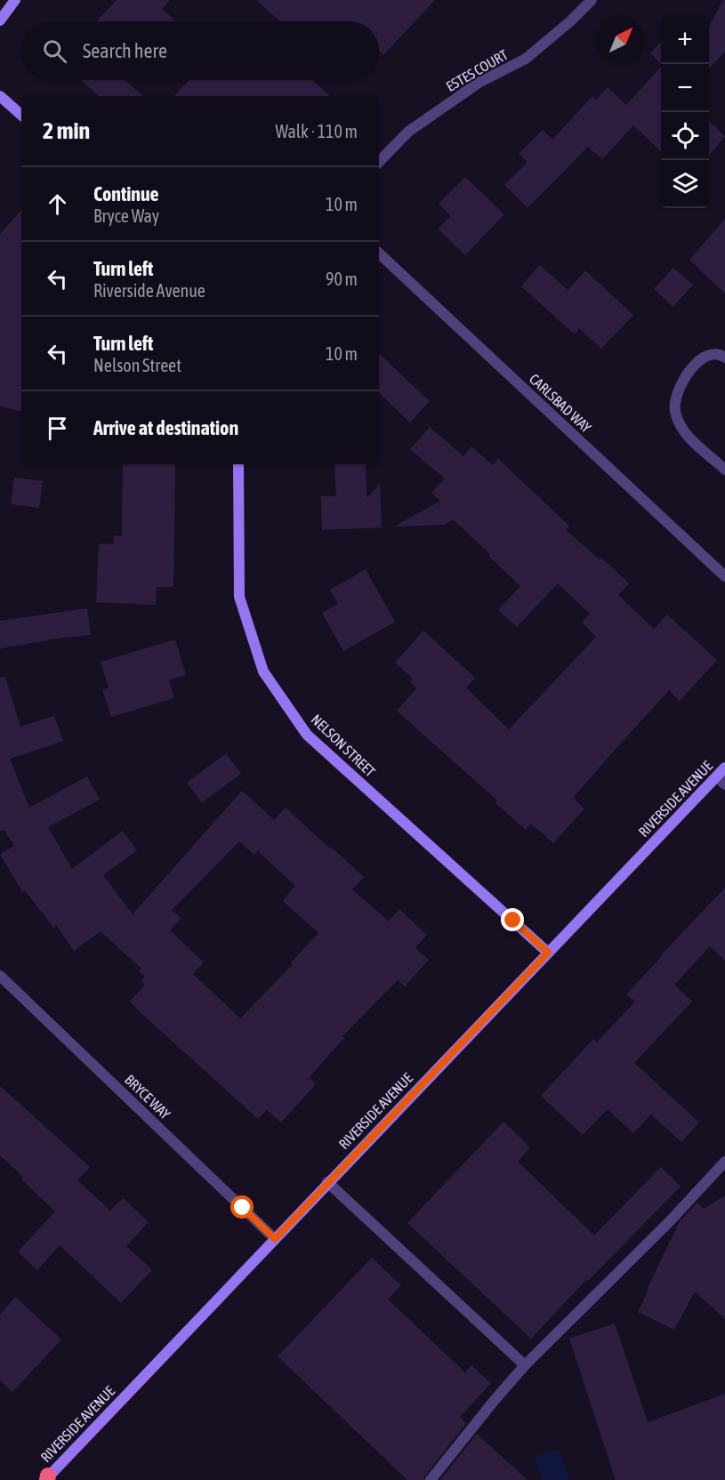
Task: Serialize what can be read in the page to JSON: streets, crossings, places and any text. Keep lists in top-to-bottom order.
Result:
{
  "streets": {
    "main road": ["NELSON STREET", "RIVERSIDE AVENUE"],
    "street": ["ESTES COURT", "CARLSBAD WAY", "BRYCE WAY"]
  },
  "crossings": [
    ["NELSON STREET", "RIVERSIDE AVENUE"],
    ["RIVERSIDE AVENUE", "BRYCE WAY"]
  ],
  "north": "top right",
  "page": {
    "map_buttons": ["+", "−"],
    "search": "Search here",
    "heading": ["2 min", "Walk · 110 m"],
    "list": [
      ["Continue", "Bryce Way", "10 m"],
      ["Turn left", "Riverside Avenue", "90 m"],
      ["Turn left", "Nelson Street", "10 m"],
      "Arrive at destination"
    ]
  }
}
